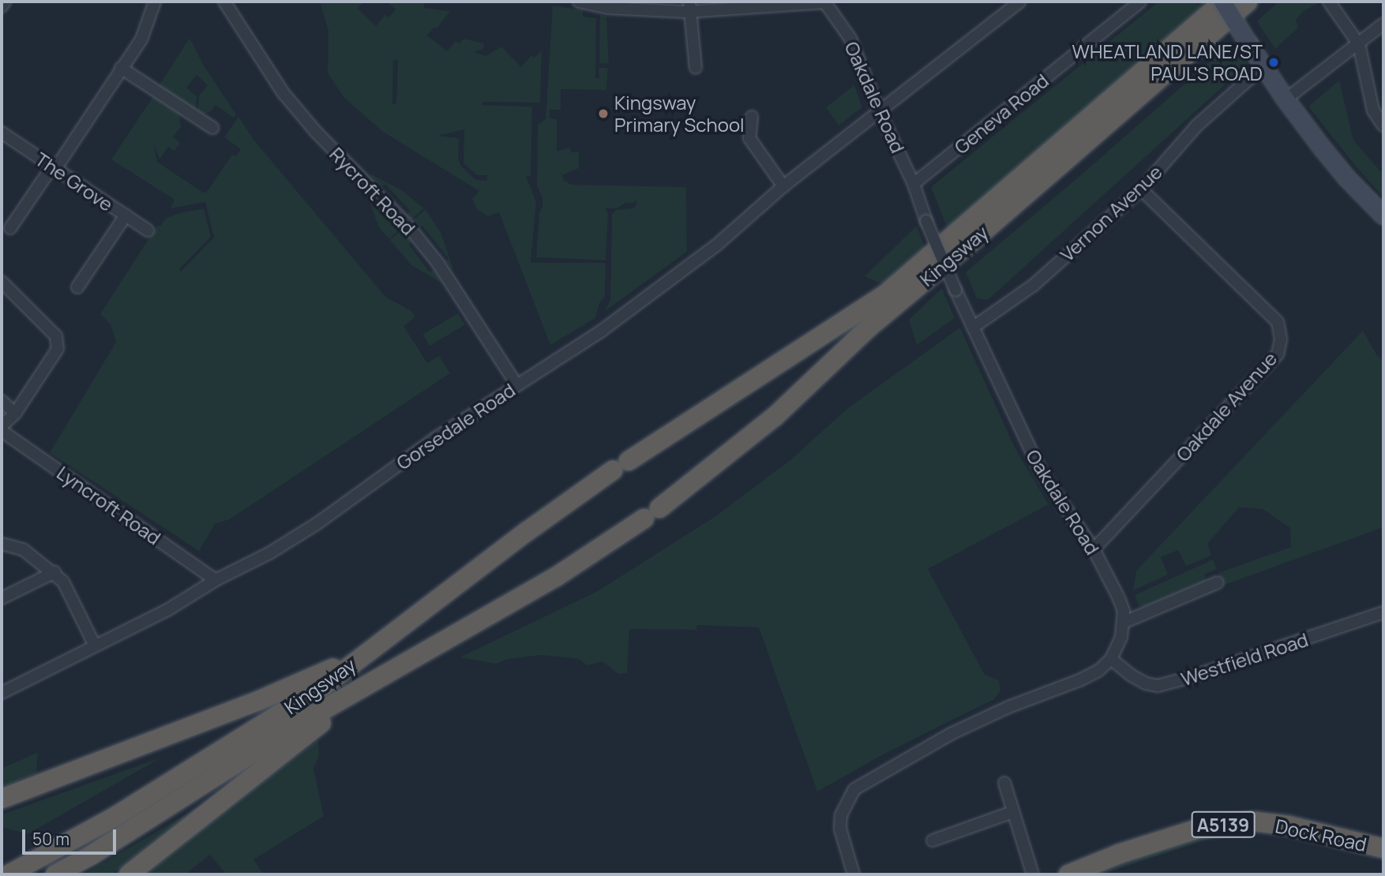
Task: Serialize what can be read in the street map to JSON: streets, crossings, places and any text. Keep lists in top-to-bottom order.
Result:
{
  "streets": {
    "highway": ["Kingsway", "A5139", "Dock Road"],
    "street": [
      "Oakdale Road",
      "Geneva Road",
      "The Grove",
      "Rycroft Road",
      "Vernon Avenue",
      "Oakdale Avenue",
      "Gorsedale Road",
      "Lyncroft Road",
      "Westfield Road"
    ]
  },
  "crossings": [
    ["Oakdale Road", "Geneva Road"],
    ["Oakdale Road", "Vernon Avenue"],
    ["Oakdale Road", "Oakdale Avenue"],
    ["Oakdale Road", "Gorsedale Road"],
    ["Oakdale Road", "Westfield Road"],
    ["Rycroft Road", "Gorsedale Road"],
    ["Vernon Avenue", "Oakdale Avenue"],
    ["Gorsedale Road", "Lyncroft Road"]
  ],
  "places": ["WHEATLAND LANE/ST PAUL'S ROAD", "Kingsway Primary School"],
  "scale_bar": "50 m"
}
